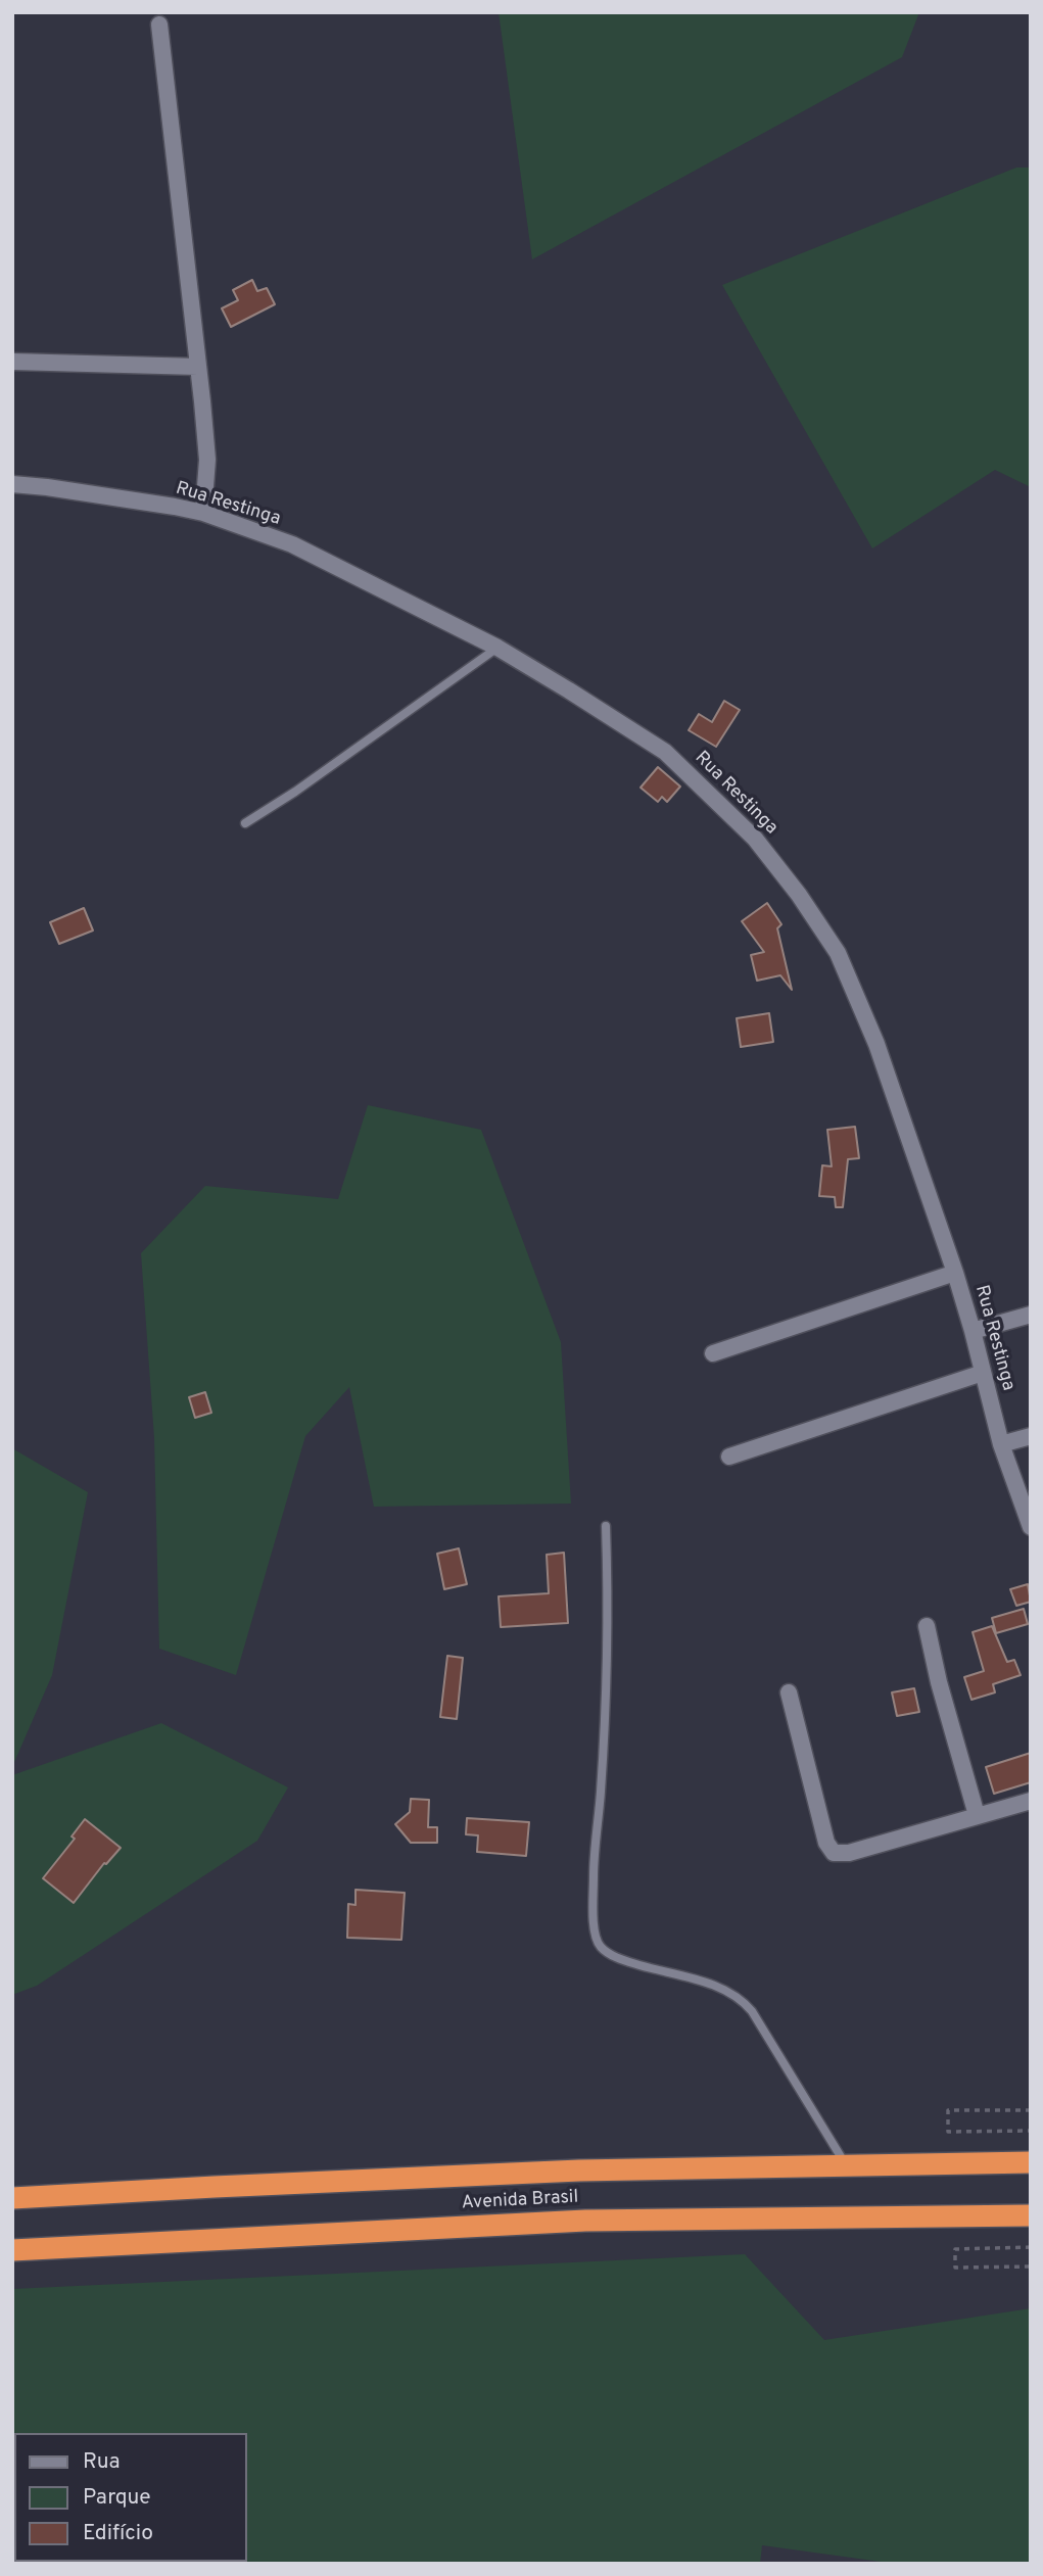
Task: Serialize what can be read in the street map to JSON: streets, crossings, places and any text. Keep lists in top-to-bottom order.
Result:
{
  "streets": {
    "highway": ["Avenida Brasil"],
    "street": ["Rua Restinga"]
  },
  "legend": ["Rua", "Parque", "Edifício"]
}
